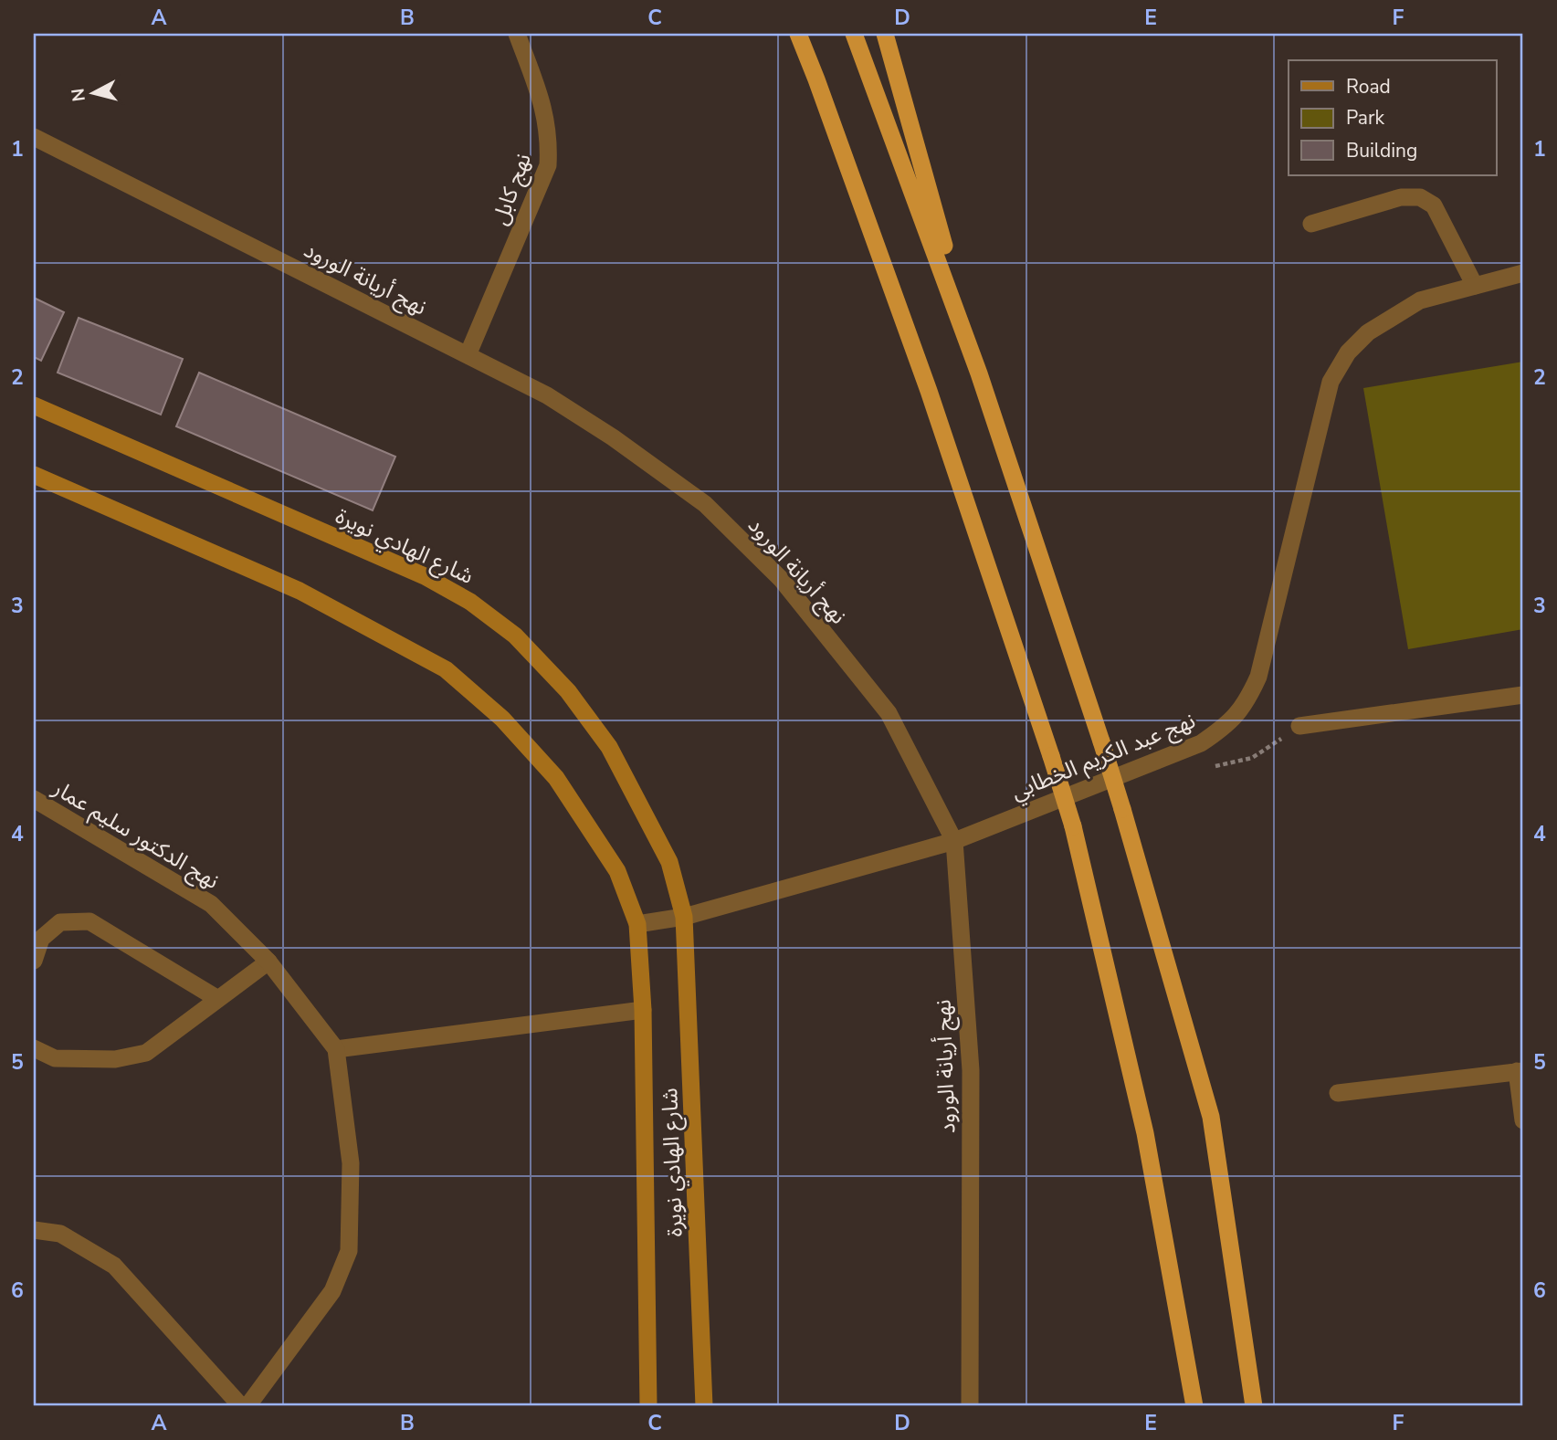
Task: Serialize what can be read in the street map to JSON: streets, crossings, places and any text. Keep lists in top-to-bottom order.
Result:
{
  "streets": {
    "main road": ["شارع الهادي نويرة"],
    "street": [
      "نهج كابل",
      "نهج أريانة الورود",
      "نهج عبد الكريم الخطابي",
      "نهج الدكتور سليم عمار"
    ]
  },
  "crossings": [
    ["نهج كابل", "نهج أريانة الورود"],
    ["نهج أريانة الورود", "نهج عبد الكريم الخطابي"],
    ["شارع الهادي نويرة", "نهج عبد الكريم الخطابي"]
  ],
  "legend": ["Road", "Park", "Building"],
  "north": "left",
  "grid": {
    "columns": [
      "A",
      "B",
      "C",
      "D",
      "E",
      "F"
    ],
    "rows": [
      "1",
      "2",
      "3",
      "4",
      "5",
      "6"
    ]
  }
}
